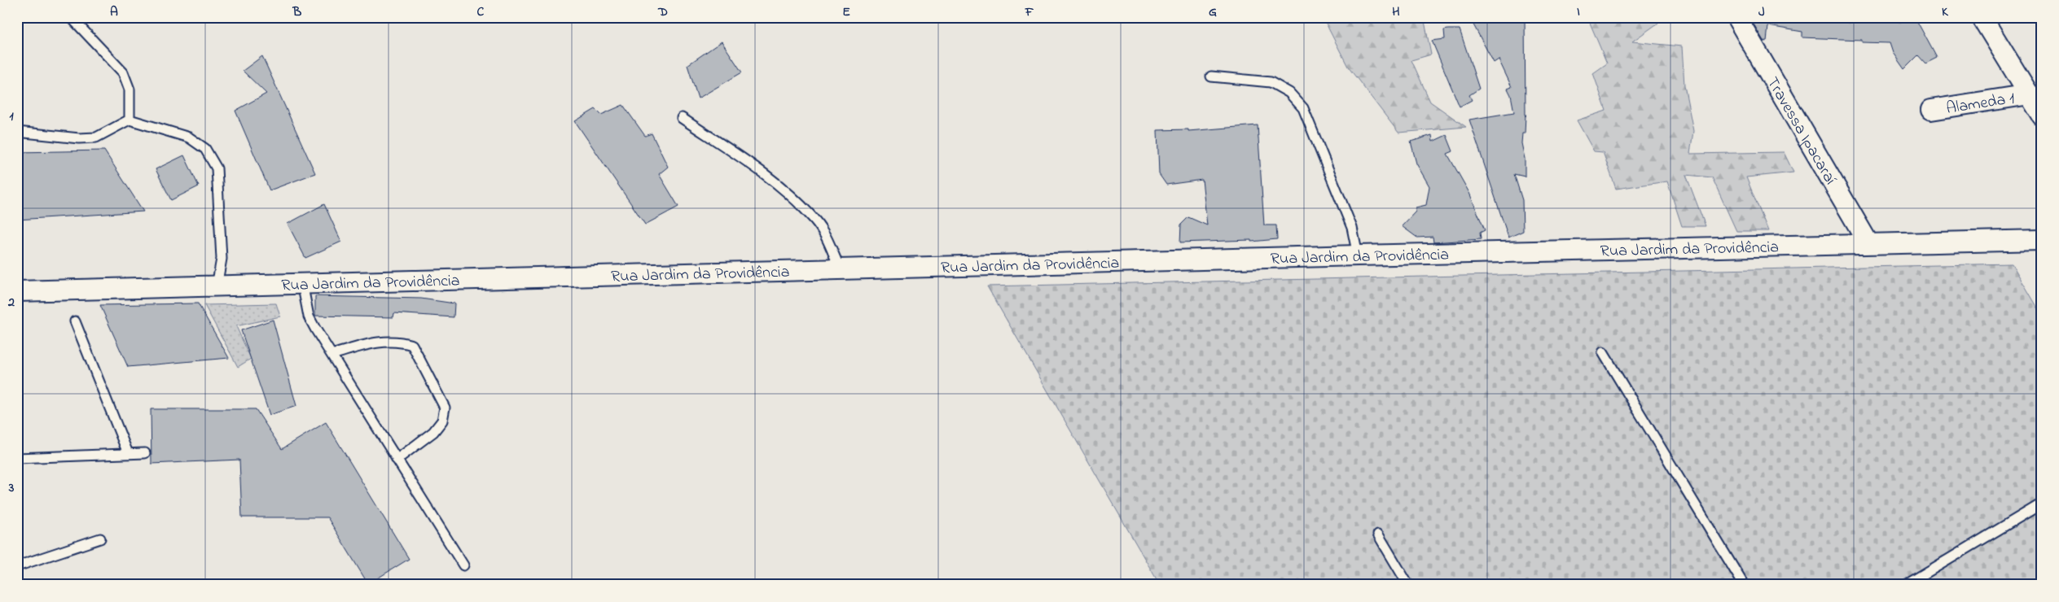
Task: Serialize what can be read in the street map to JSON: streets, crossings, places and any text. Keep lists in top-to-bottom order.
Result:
{
  "streets": {
    "street": ["Alameda 1", "Travessa Ipacaraí", "Rua Jardim da Providência"]
  },
  "crossings": [
    ["Travessa Ipacaraí", "Rua Jardim da Providência"]
  ],
  "grid": {
    "columns": [
      "A",
      "B",
      "C",
      "D",
      "E",
      "F",
      "G",
      "H",
      "I",
      "J",
      "K"
    ],
    "rows": ["1", "2", "3"]
  }
}
